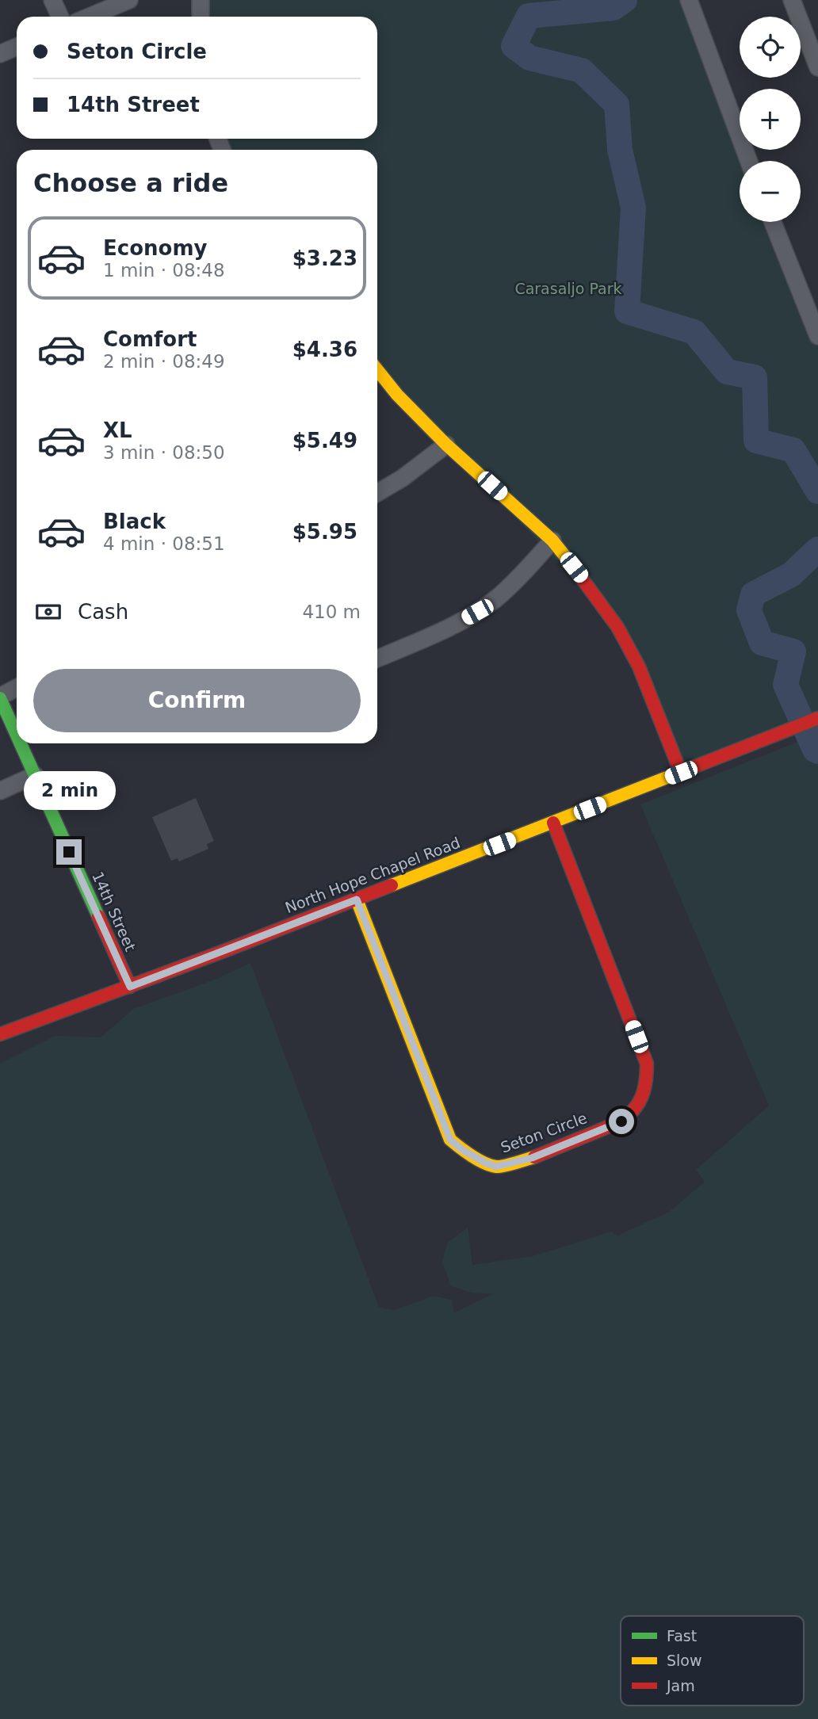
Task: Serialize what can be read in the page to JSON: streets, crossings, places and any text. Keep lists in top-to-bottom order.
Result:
{
  "streets": {
    "street": ["North Hope Chapel Road", "14th Street", "Seton Circle"]
  },
  "crossings": [
    ["North Hope Chapel Road", "14th Street"],
    ["North Hope Chapel Road", "Seton Circle"]
  ],
  "parks": ["Carasaljo Park"],
  "legend": ["Fast", "Slow", "Jam"],
  "page": {
    "map_buttons": ["+", "−"],
    "banner": ["Seton Circle", "14th Street"],
    "heading": "Choose a ride",
    "list": [
      {
        "name": "Economy",
        "note": "1 min · 08:48",
        "value": "$3.23"
      },
      {
        "name": "Comfort",
        "note": "2 min · 08:49",
        "value": "$4.36"
      },
      {
        "name": "XL",
        "note": "3 min · 08:50",
        "value": "$5.49"
      },
      {
        "name": "Black",
        "note": "4 min · 08:51",
        "value": "$5.95"
      }
    ],
    "pay": ["Cash", "410 m"],
    "buttons": "Confirm",
    "bubble": "2 min"
  }
}
